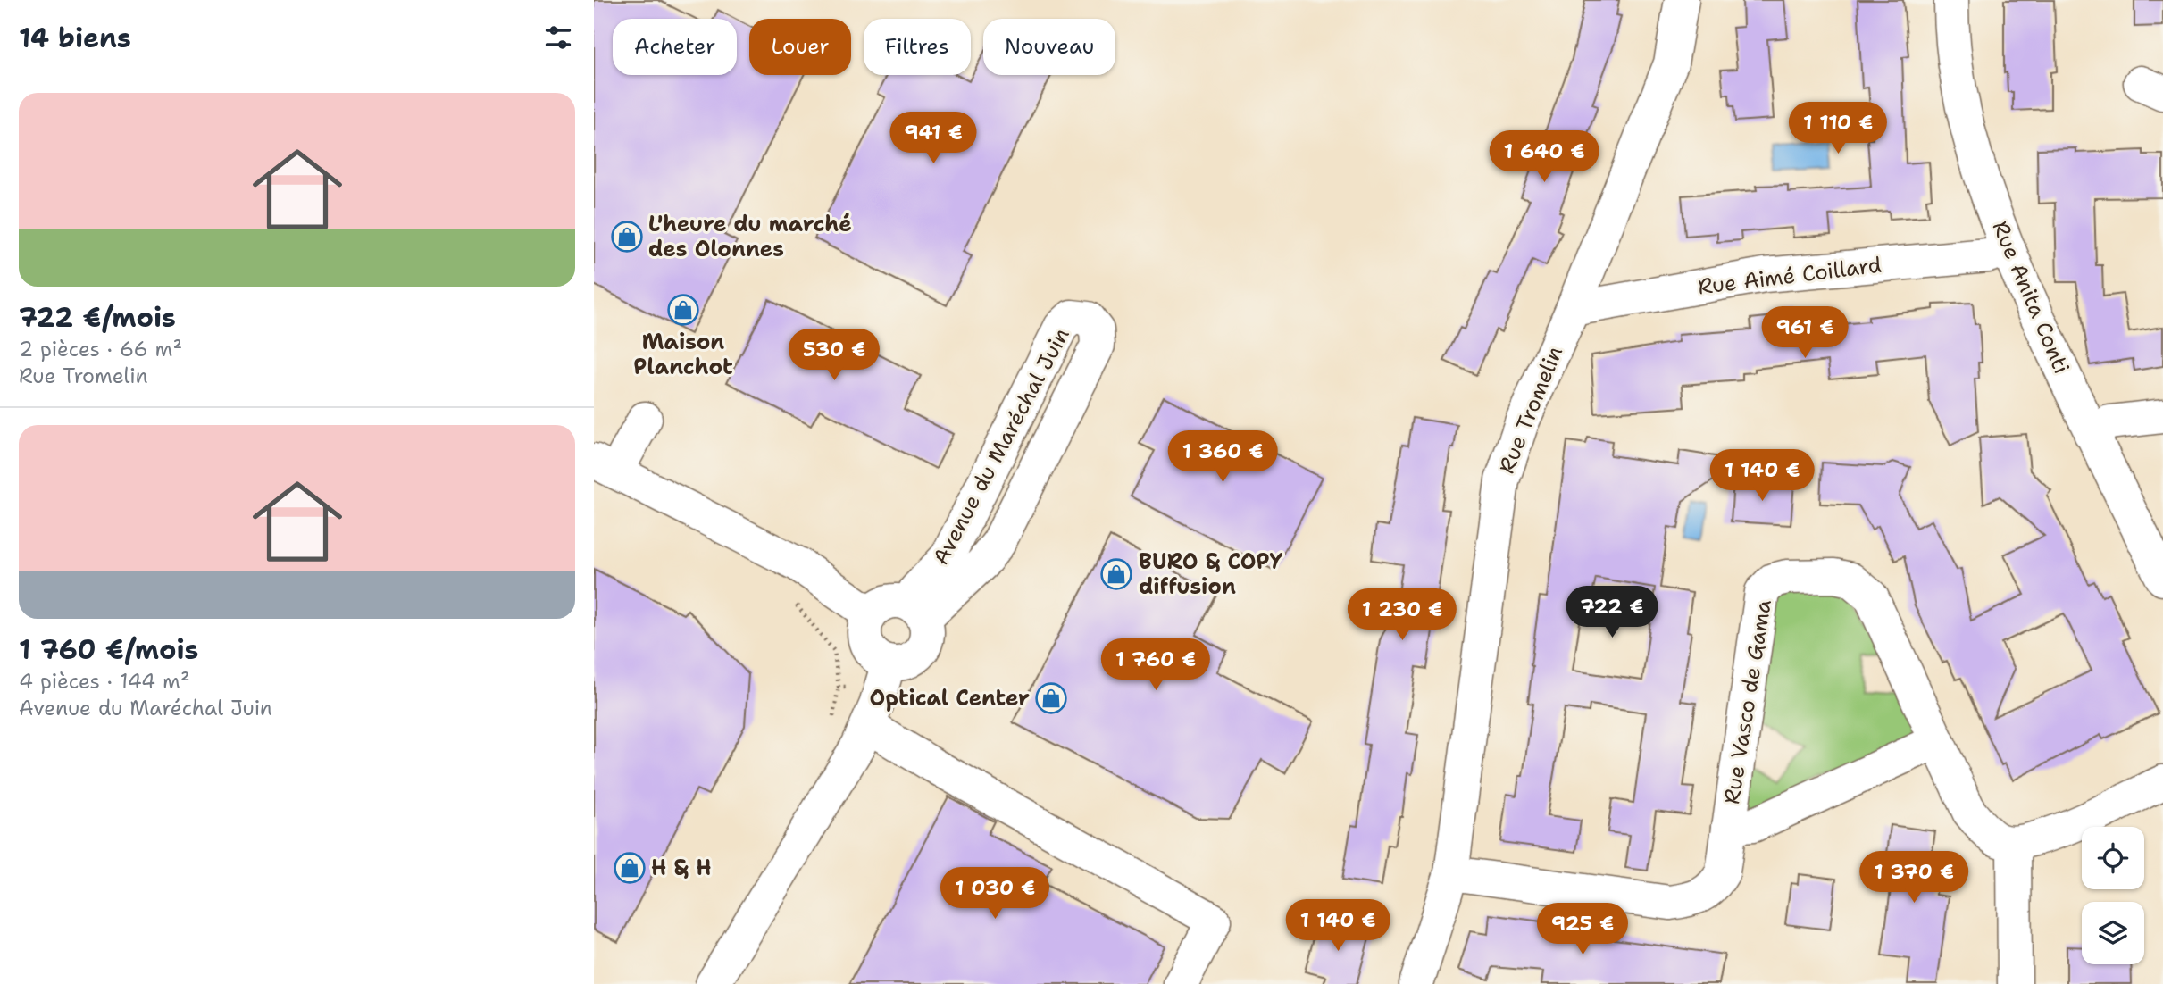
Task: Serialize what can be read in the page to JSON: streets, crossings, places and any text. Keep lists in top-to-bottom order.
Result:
{
  "streets": {
    "street": [
      "Rue Aimé Coillard",
      "Rue Anita Conti",
      "Rue Tromelin",
      "Avenue du Maréchal Juin",
      "Rue Vasco de Gama"
    ]
  },
  "crossings": [
    ["Rue Aimé Coillard", "Rue Anita Conti"],
    ["Rue Aimé Coillard", "Rue Tromelin"],
    ["Rue Tromelin", "Rue Vasco de Gama"]
  ],
  "places": {
    "shop": [
      "L'heure du marché des Olonnes",
      "Maison Planchot",
      "BURO & COPY diffusion",
      "Optical Center",
      "H & H"
    ]
  },
  "page": {
    "heading": "14 biens",
    "chip": [
      "Acheter",
      "Louer",
      "Filtres",
      "Nouveau"
    ],
    "list": [
      {
        "name": "722 €/mois",
        "note": "2 pièces · 66 m² · Rue Tromelin"
      },
      {
        "name": "1 760 €/mois",
        "note": "4 pièces · 144 m² · Avenue du Maréchal Juin"
      }
    ],
    "price": [
      "1 110 €",
      "941 €",
      "1 640 €",
      "961 €",
      "530 €",
      "1 360 €",
      "1 140 €",
      "722 €",
      "1 230 €",
      "1 760 €",
      "1 370 €",
      "1 030 €",
      "1 140 €",
      "925 €"
    ]
  }
}
